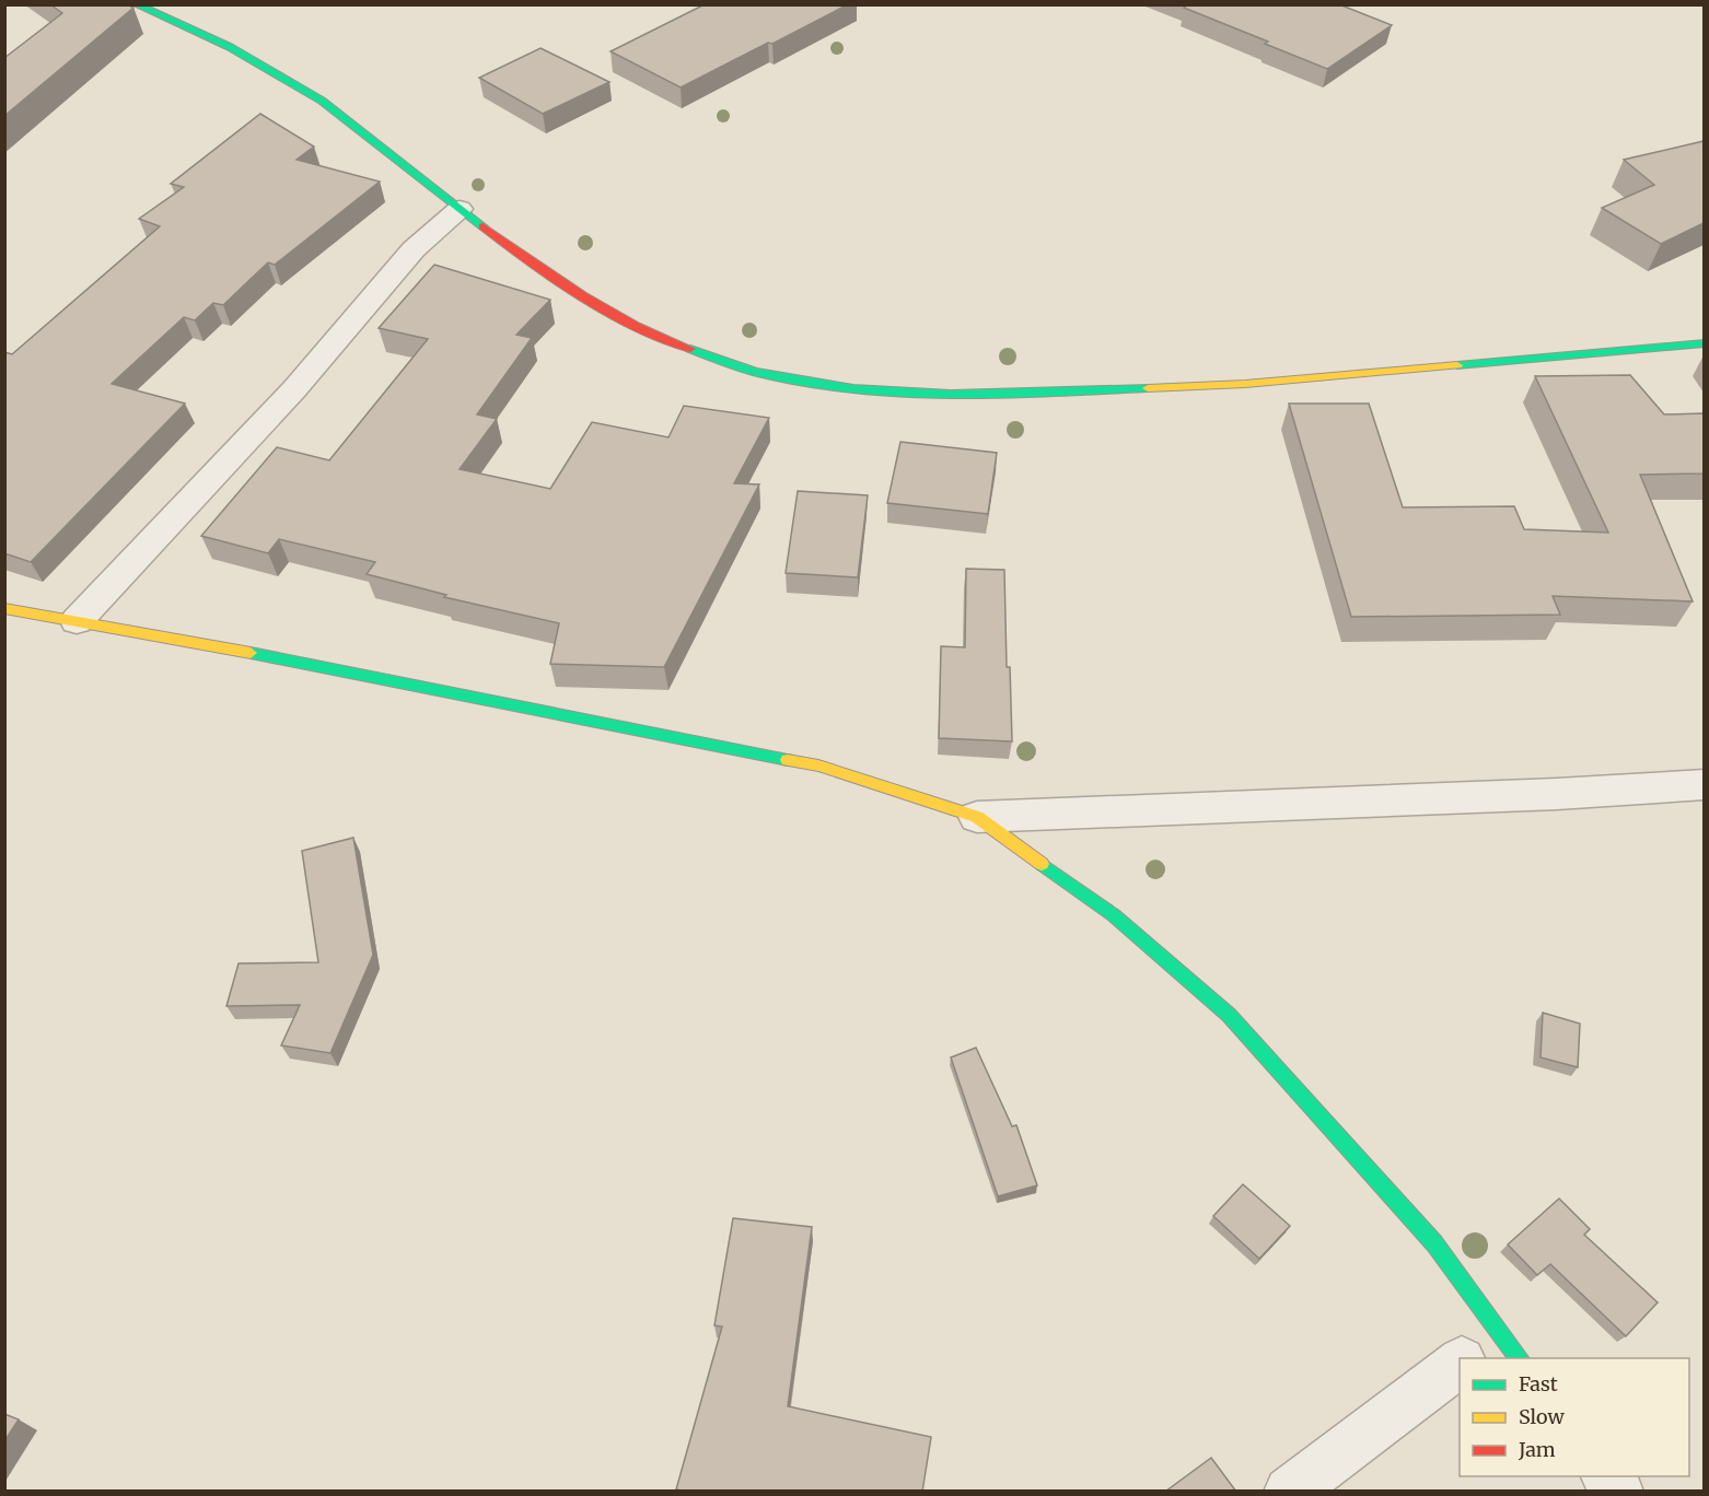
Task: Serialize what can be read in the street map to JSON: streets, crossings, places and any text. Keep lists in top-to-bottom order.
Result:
{
  "legend": ["Fast", "Slow", "Jam"]
}
